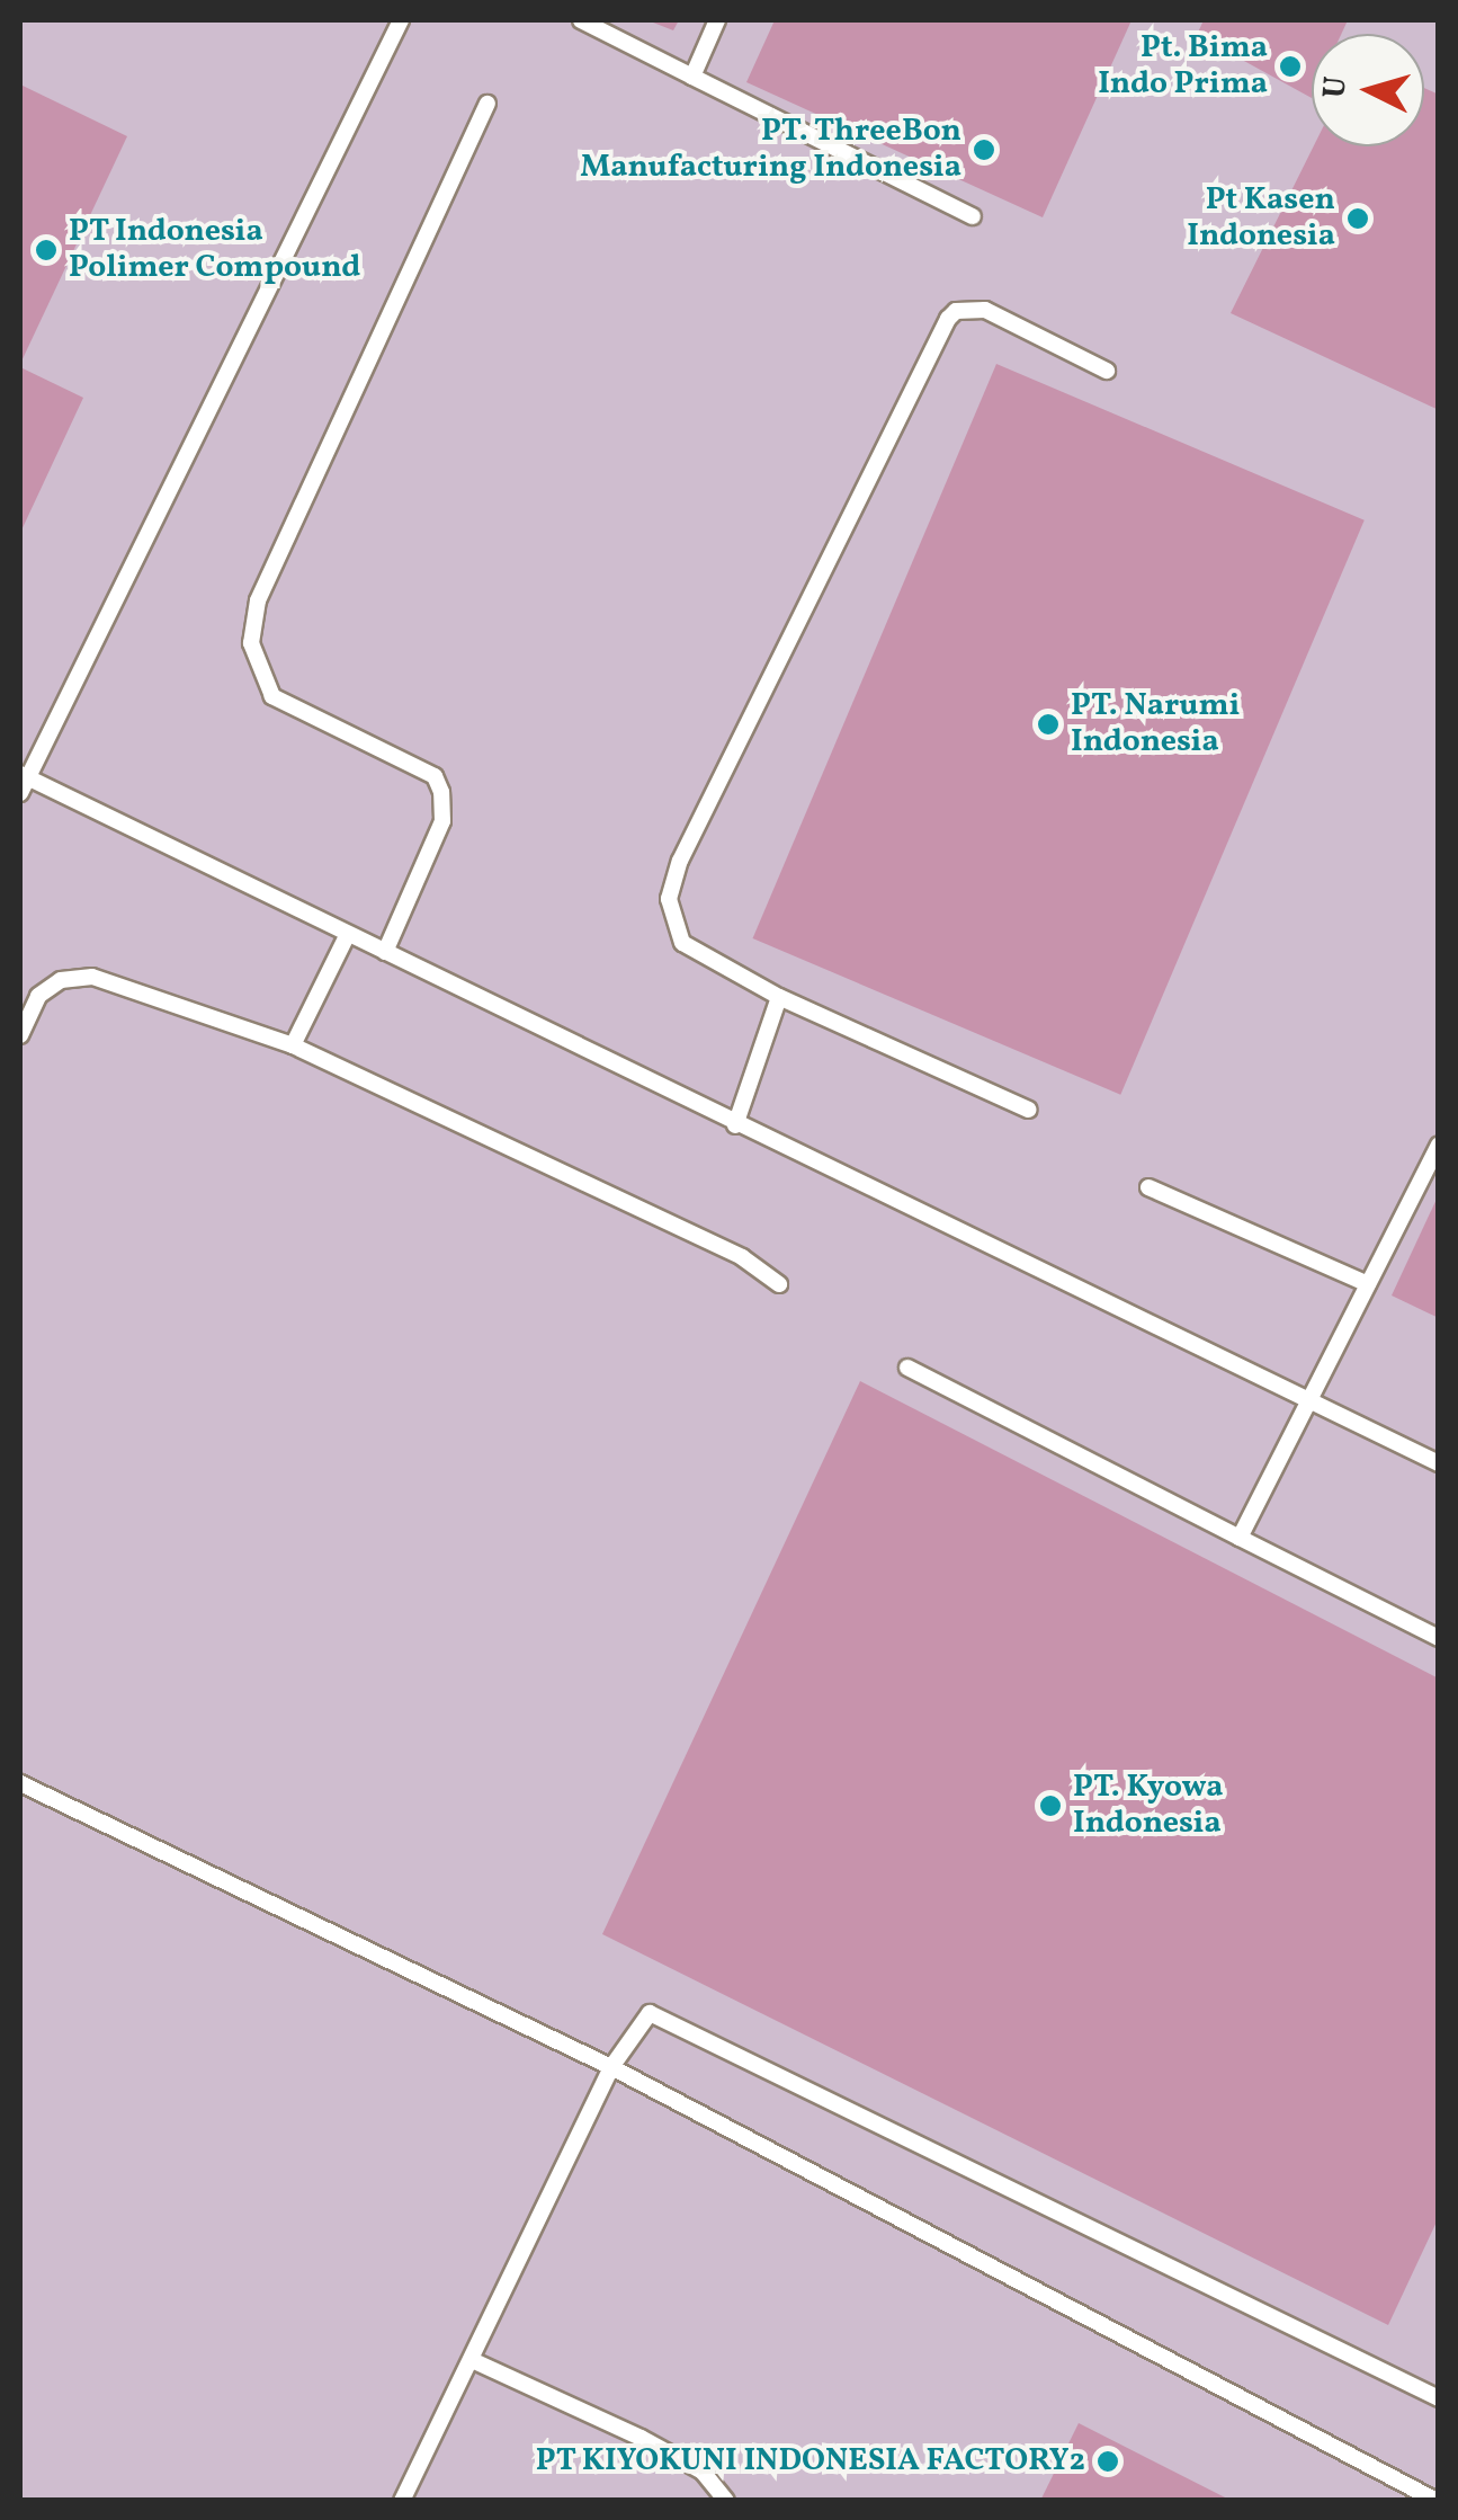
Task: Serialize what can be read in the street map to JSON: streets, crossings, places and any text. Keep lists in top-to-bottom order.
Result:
{
  "places": [
    "Pt. Bima Indo Prima",
    "PT. ThreeBon Manufacturing Indonesia",
    "Pt Kasen Indonesia",
    "PT Indonesia Polimer Compound",
    "PT. Narumi Indonesia",
    "PT. Kyowa Indonesia",
    "PT KIYOKUNI INDONESIA FACTORY2"
  ],
  "north": "left"
}
